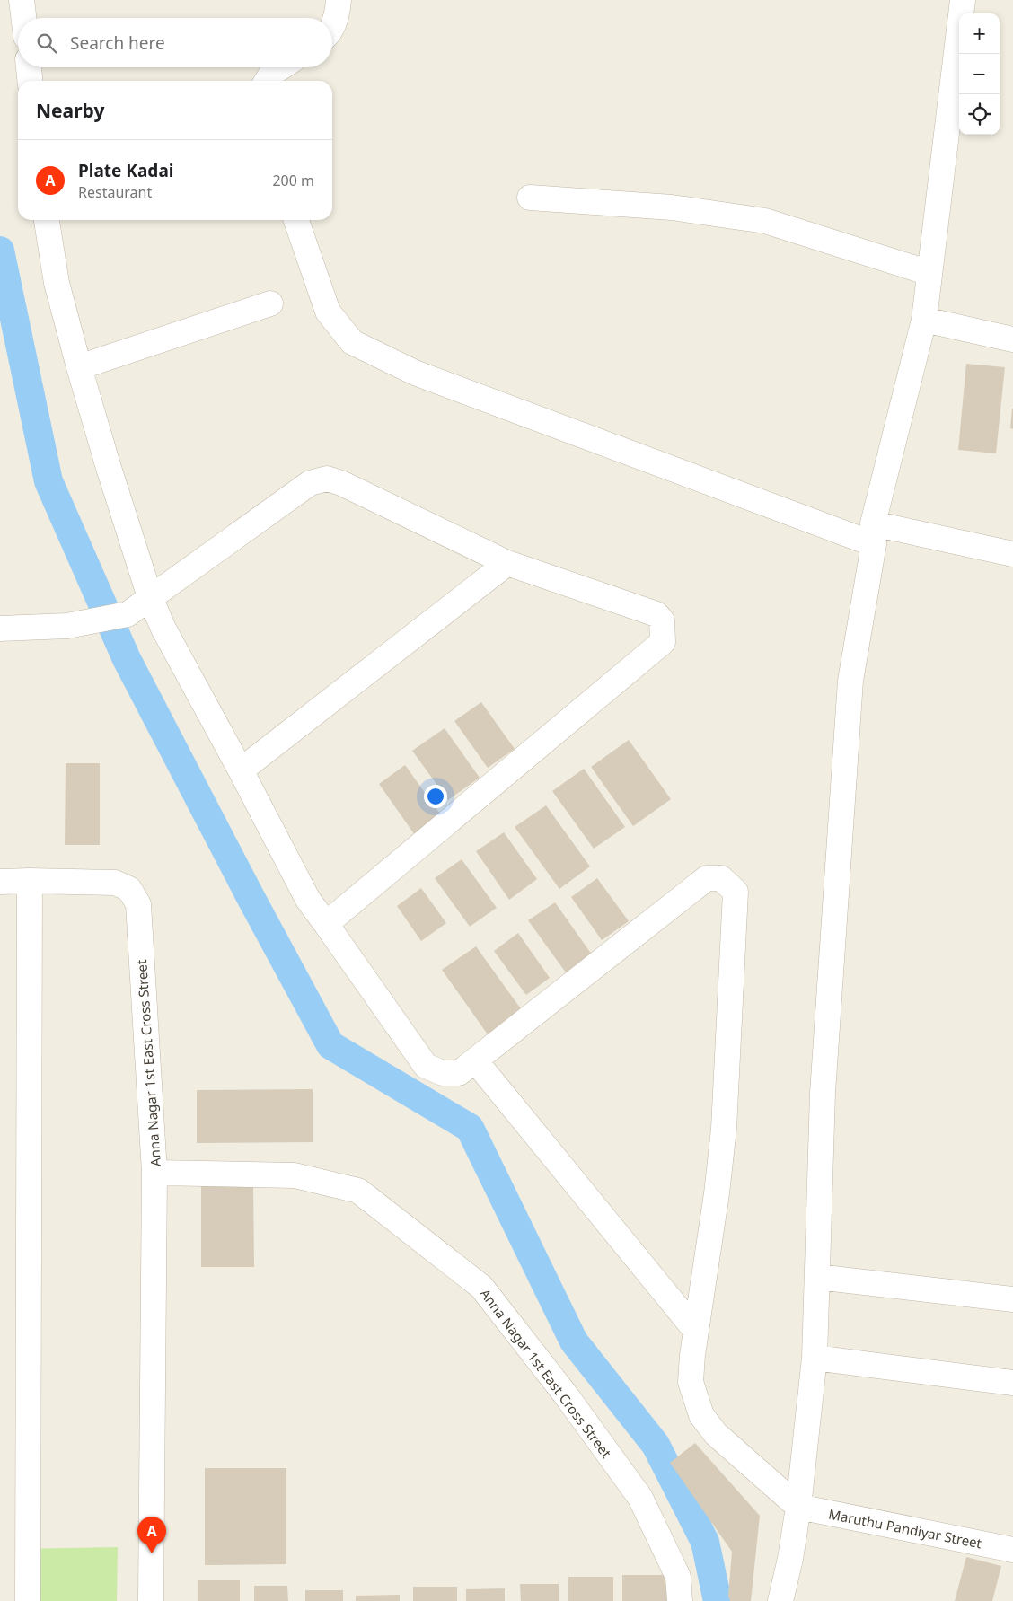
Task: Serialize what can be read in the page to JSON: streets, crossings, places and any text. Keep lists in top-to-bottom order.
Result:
{
  "streets": {
    "street": ["Anna Nagar 1st East Cross Street", "Maruthu Pandiyar Street"]
  },
  "page": {
    "map_buttons": ["+", "−"],
    "search": "Search here",
    "heading": "Nearby",
    "list": [
      {
        "mark": "A",
        "name": "Plate Kadai",
        "note": "Restaurant",
        "value": "200 m"
      }
    ],
    "pins": "A"
  }
}
